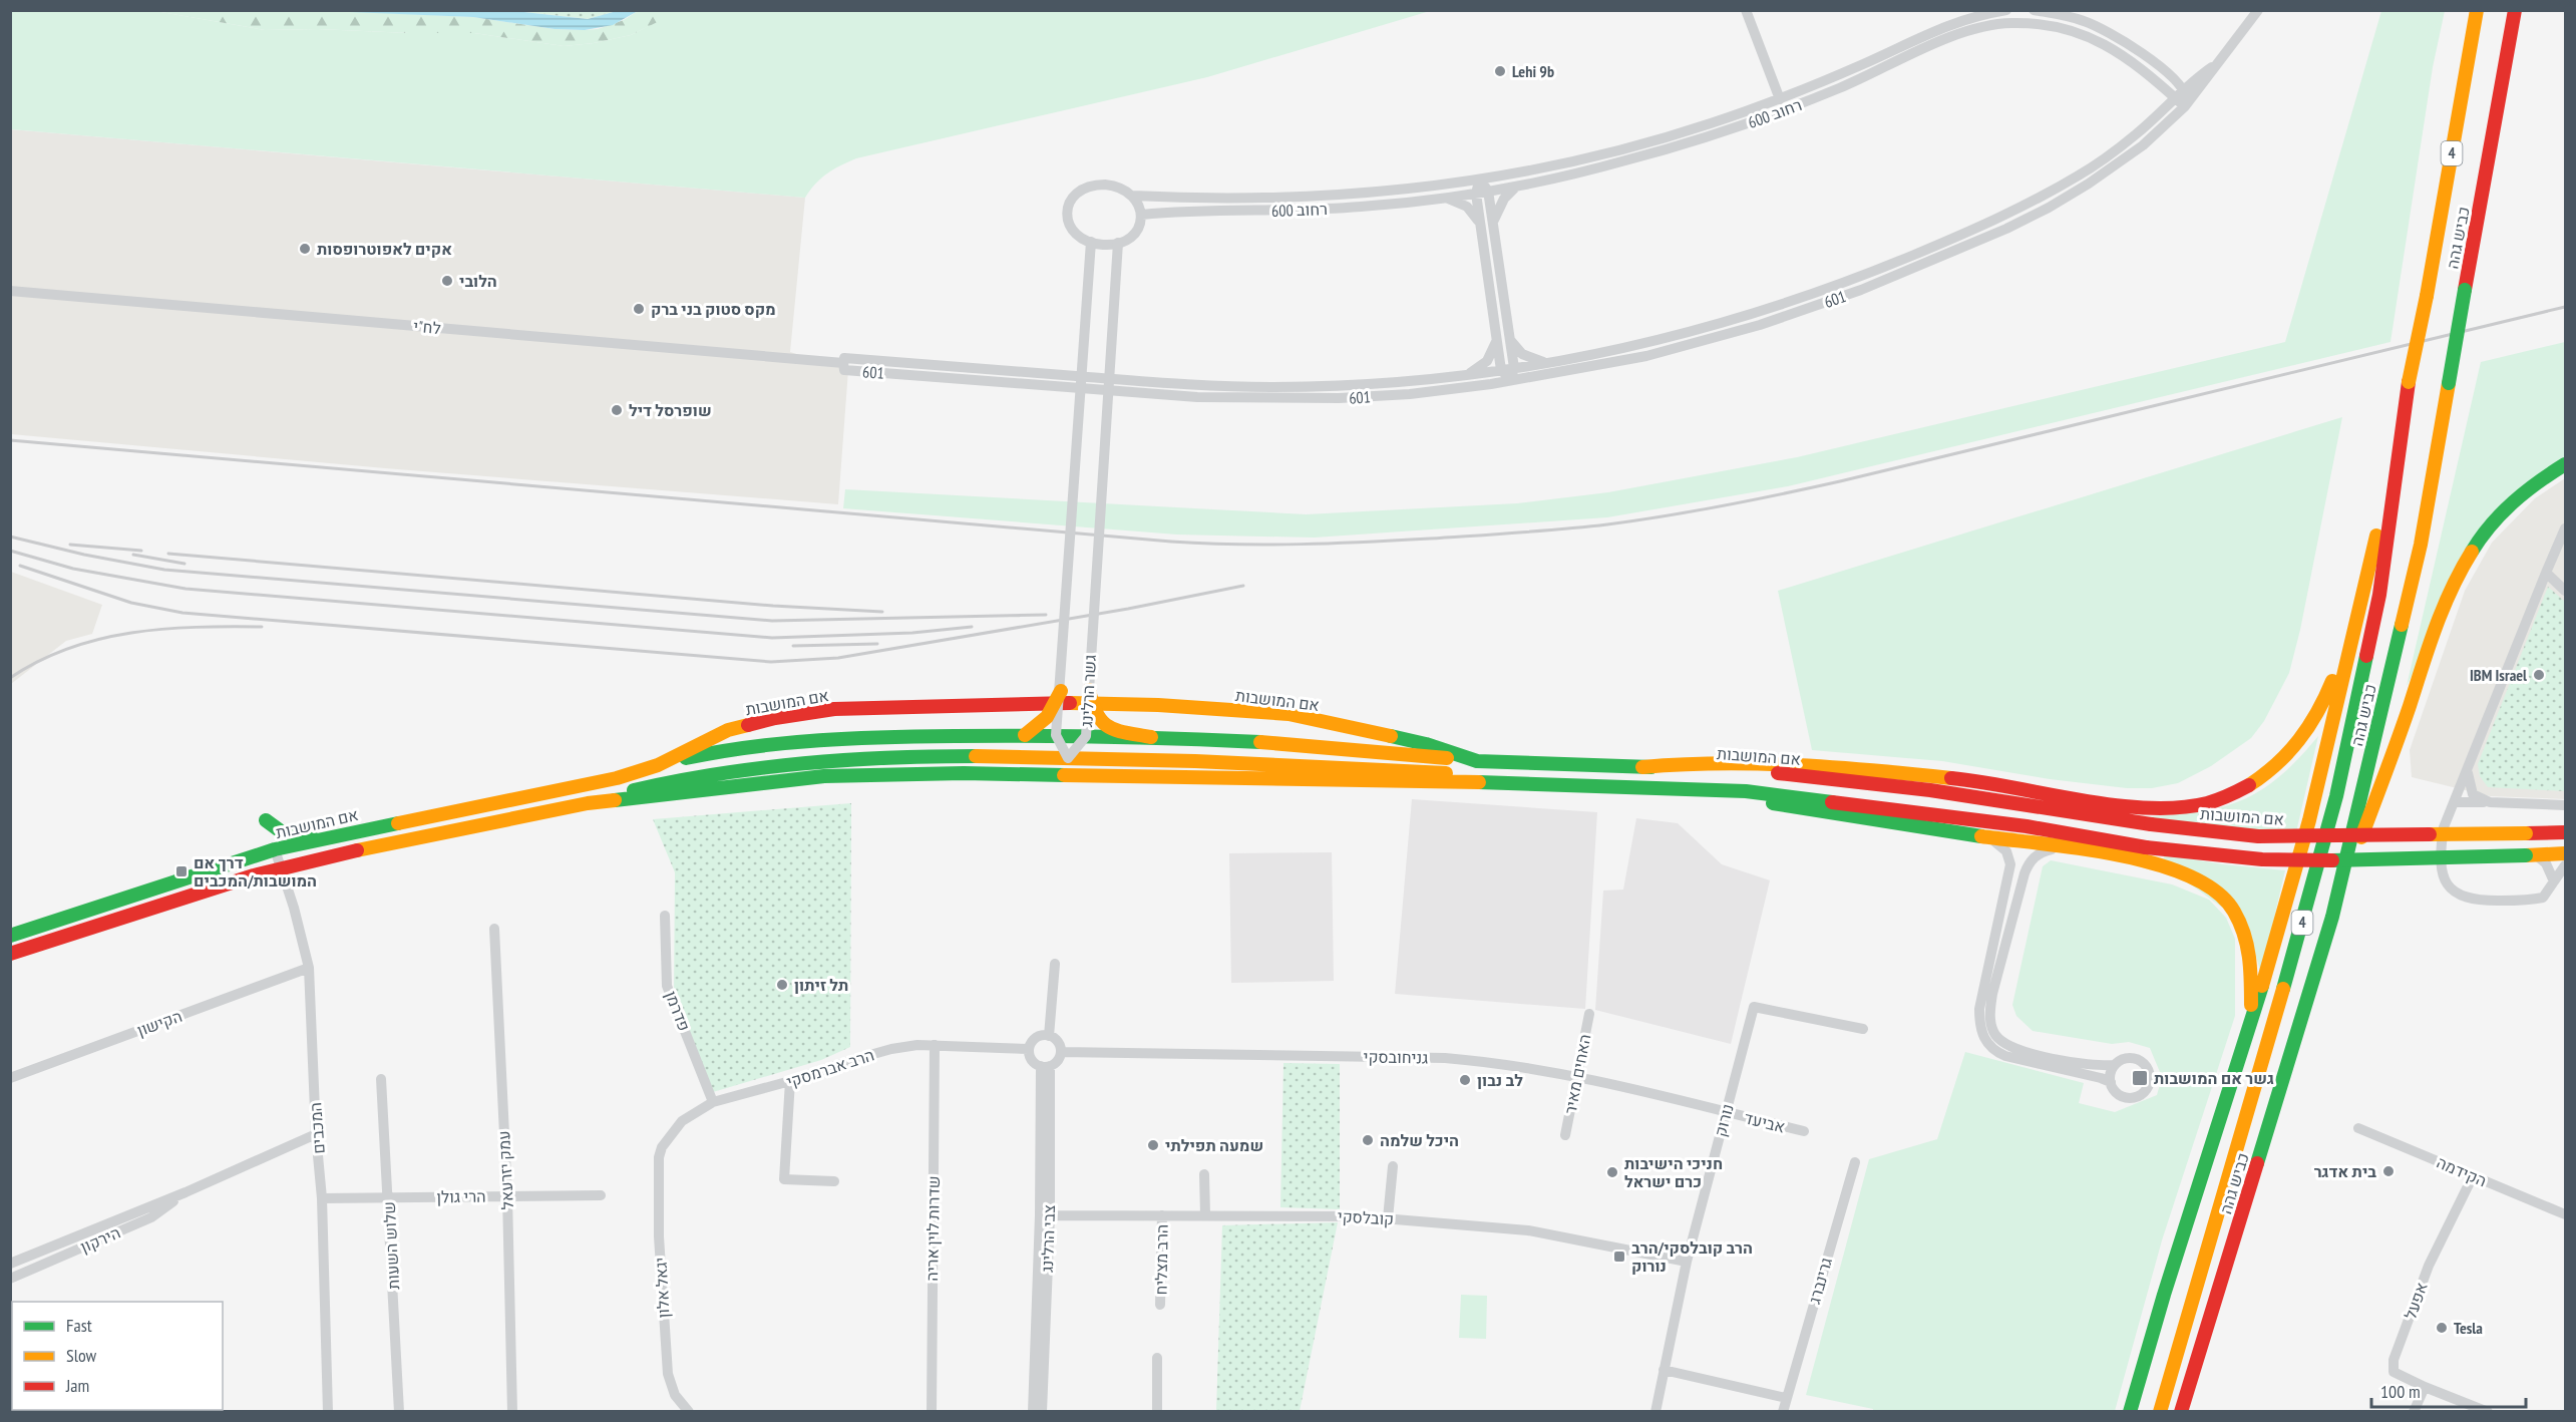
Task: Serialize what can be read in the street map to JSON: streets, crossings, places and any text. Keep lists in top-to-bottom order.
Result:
{
  "streets": {
    "main road": ["4", "כביש גהה", "אם המושבות"],
    "street": [
      "רחוב 600",
      "601",
      "לח\"י",
      "גשר הרלינג",
      "פדרמן",
      "הקישון",
      "גניחובסקי",
      "הרב אברמסקי",
      "האחים מאיר",
      "נורוק",
      "אביעד",
      "המכבים",
      "עמק יזרעאל",
      "הקידמה",
      "הרי גולן",
      "קובלסקי",
      "שדרות לוין אריה",
      "צבי הרלינג",
      "הירקון",
      "שלוש השעות",
      "הרב מצליח",
      "גרינברג",
      "יגאל אלון",
      "אפעל"
    ]
  },
  "crossings": [
    ["רחוב 600", "601"],
    ["רחוב 600", "גשר הרלינג"],
    ["601", "לח\"י"],
    ["אם המושבות", "המכבים"],
    ["פדרמן", "הרב אברמסקי"],
    ["הקישון", "המכבים"],
    ["גניחובסקי", "הרב אברמסקי"],
    ["גניחובסקי", "האחים מאיר"],
    ["גניחובסקי", "נורוק"],
    ["גניחובסקי", "אביעד"],
    ["גניחובסקי", "צבי הרלינג"],
    ["הרב אברמסקי", "שדרות לוין אריה"],
    ["הרב אברמסקי", "צבי הרלינג"],
    ["הרב אברמסקי", "יגאל אלון"],
    ["נורוק", "אביעד"],
    ["נורוק", "קובלסקי"],
    ["המכבים", "הרי גולן"],
    ["המכבים", "הירקון"],
    ["עמק יזרעאל", "הרי גולן"],
    ["הקידמה", "אפעל"],
    ["הרי גולן", "שלוש השעות"],
    ["קובלסקי", "צבי הרלינג"],
    ["קובלסקי", "הרב מצליח"]
  ],
  "places": {
    "other": [
      "Lehi 9b",
      "אקים לאפוטרופסות",
      "הלובי",
      "מקס סטוק בני ברק",
      "שופרסל דיל",
      "IBM Israel",
      "תל זיתון",
      "לב נבון",
      "היכל שלמה",
      "שמעה תפילתי",
      "בית אדגר",
      "חניכי הישיבות כרם ישראל",
      "Tesla"
    ],
    "transit": ["דרך אם המושבות/המכבים", "גשר אם המושבות", "הרב קובלסקי/הרב נורוק"]
  },
  "legend": ["Fast", "Slow", "Jam"],
  "scale_bar": "100 m"
}
